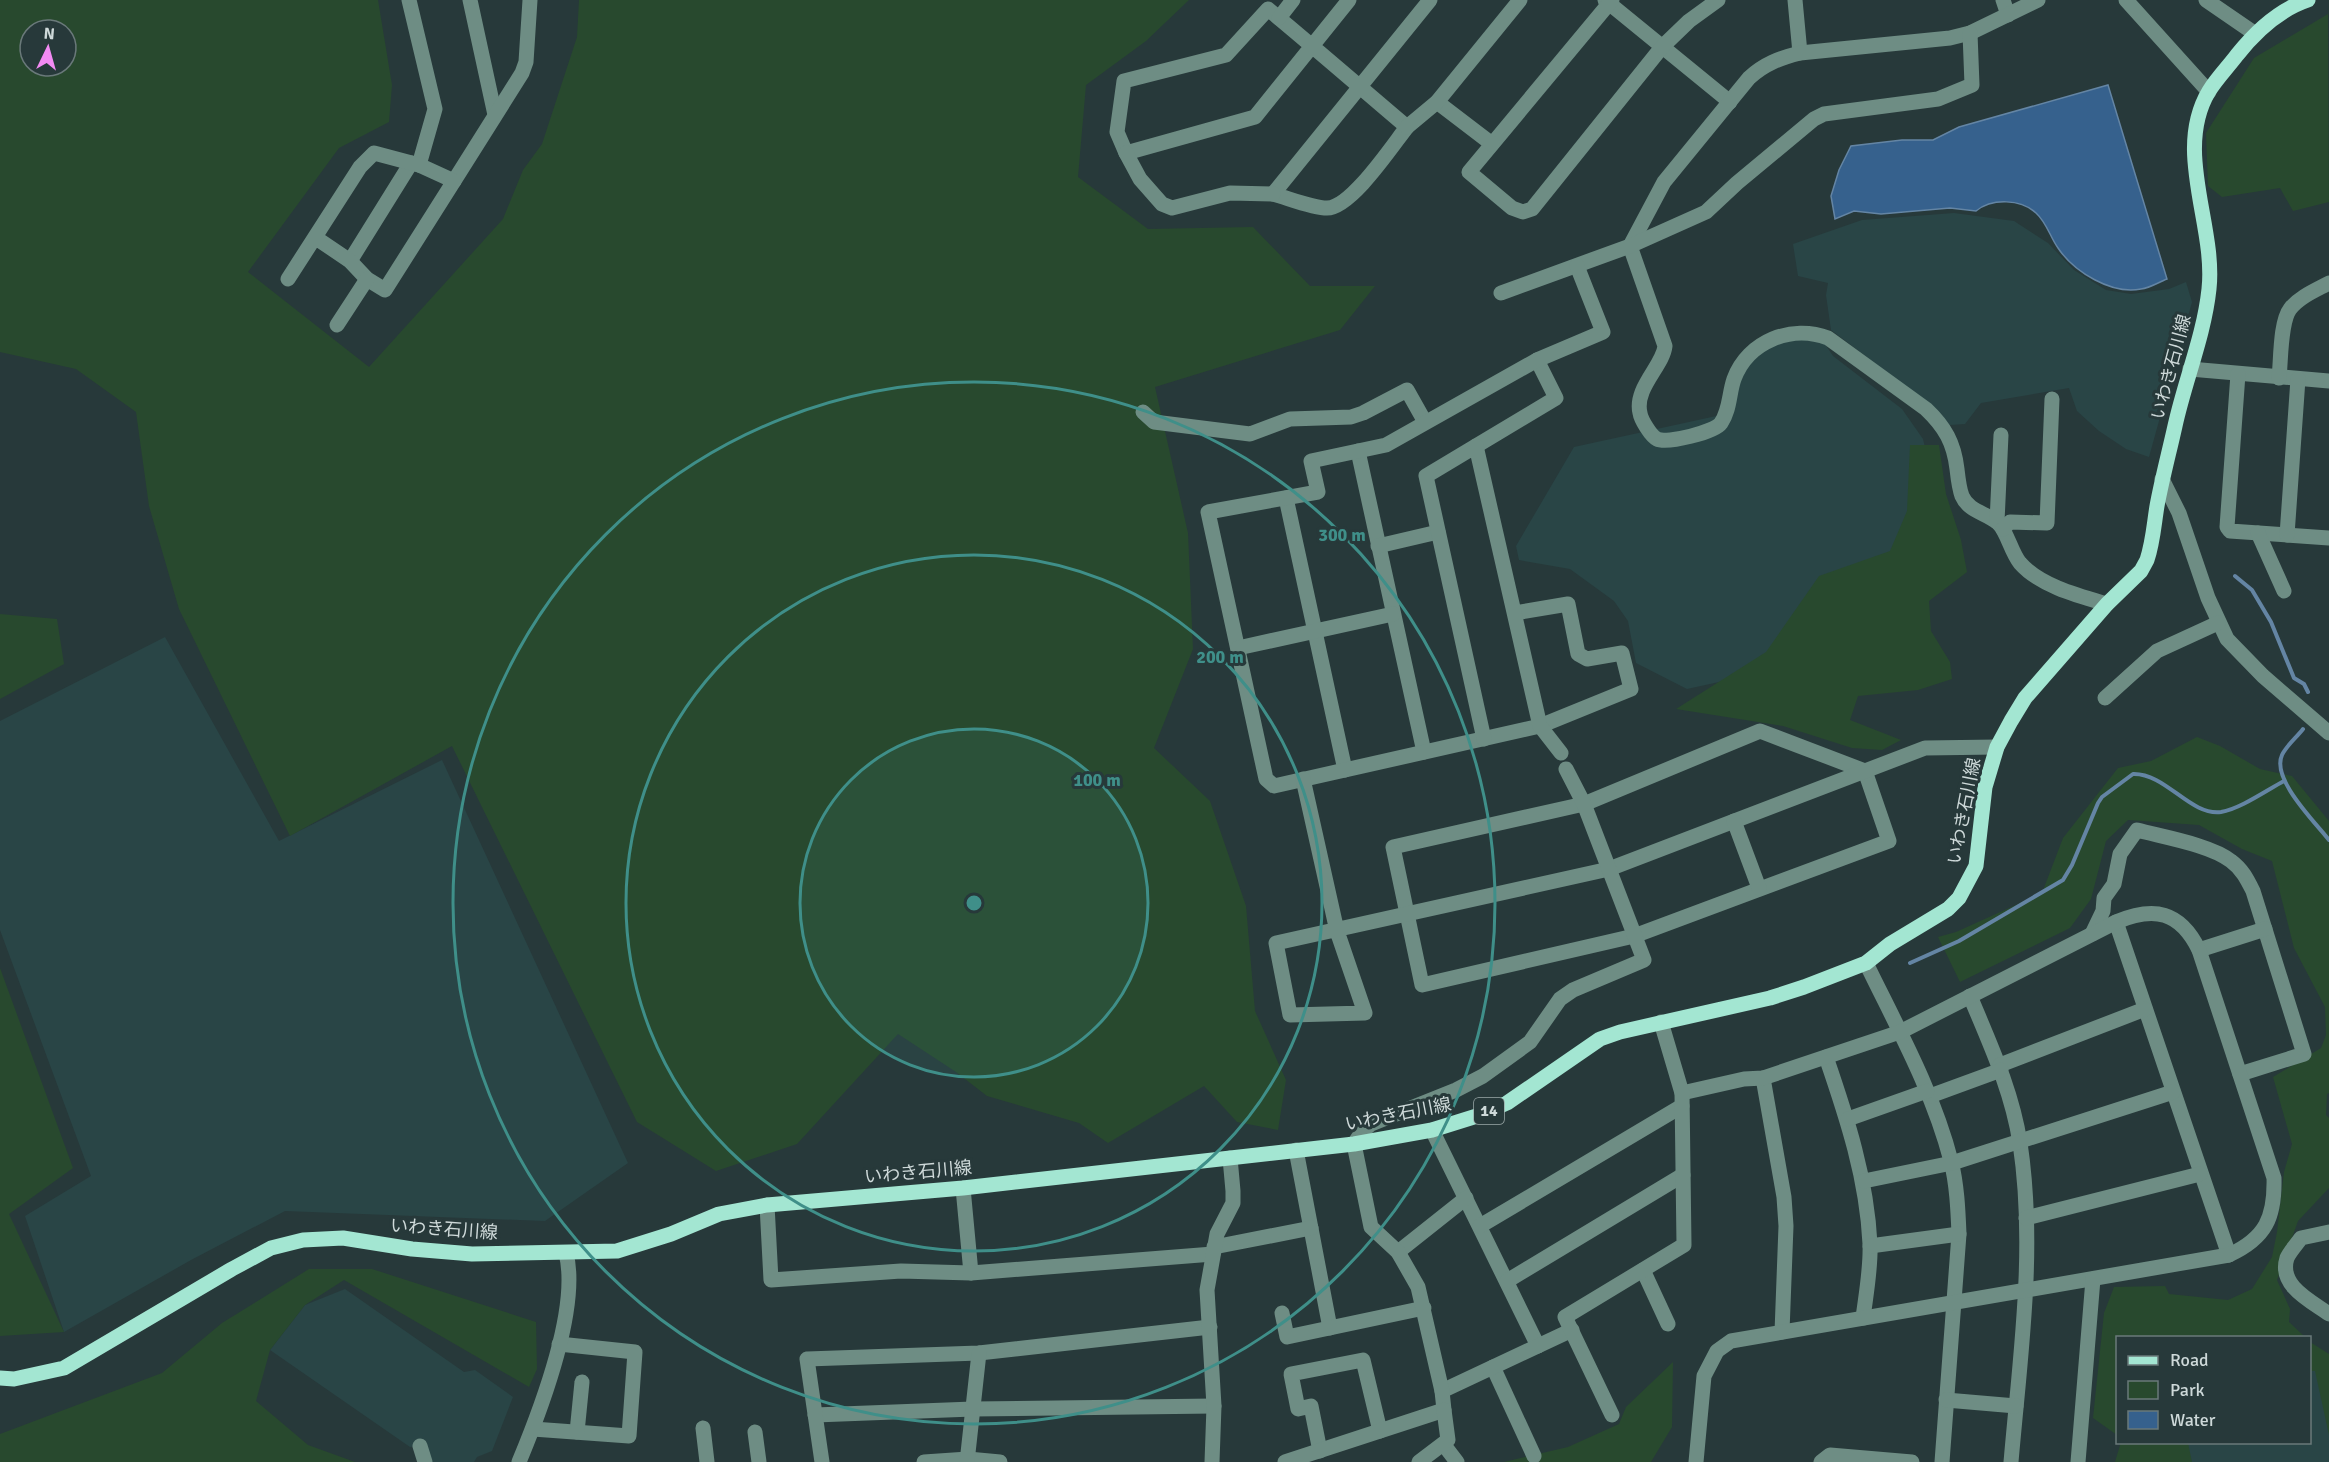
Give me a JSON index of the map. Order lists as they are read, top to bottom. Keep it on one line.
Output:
{"streets":{"main road":["いわき石川線","14"]},"legend":["Road","Park","Water"],"north":"top","rings":["300 m","200 m","100 m"]}
